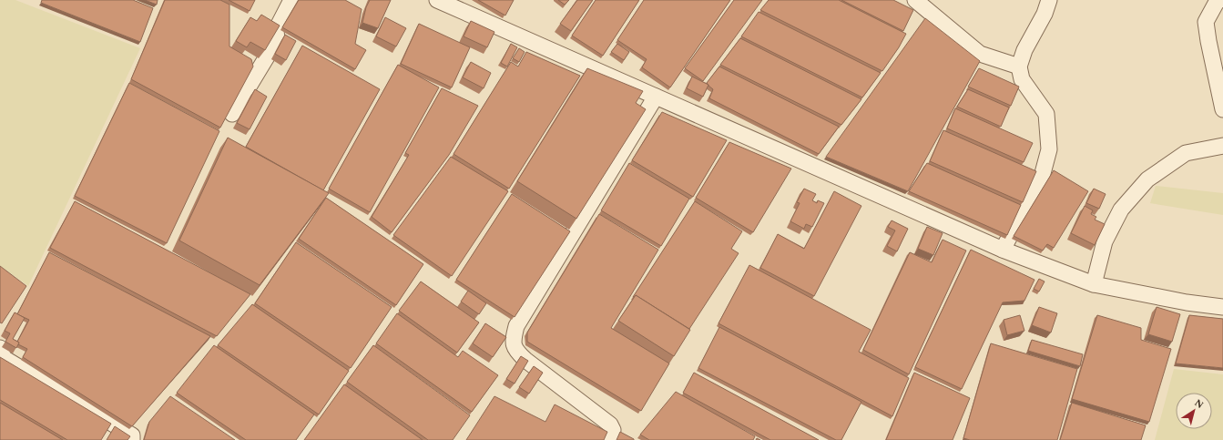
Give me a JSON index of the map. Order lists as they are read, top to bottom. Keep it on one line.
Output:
{"north":"top right"}
